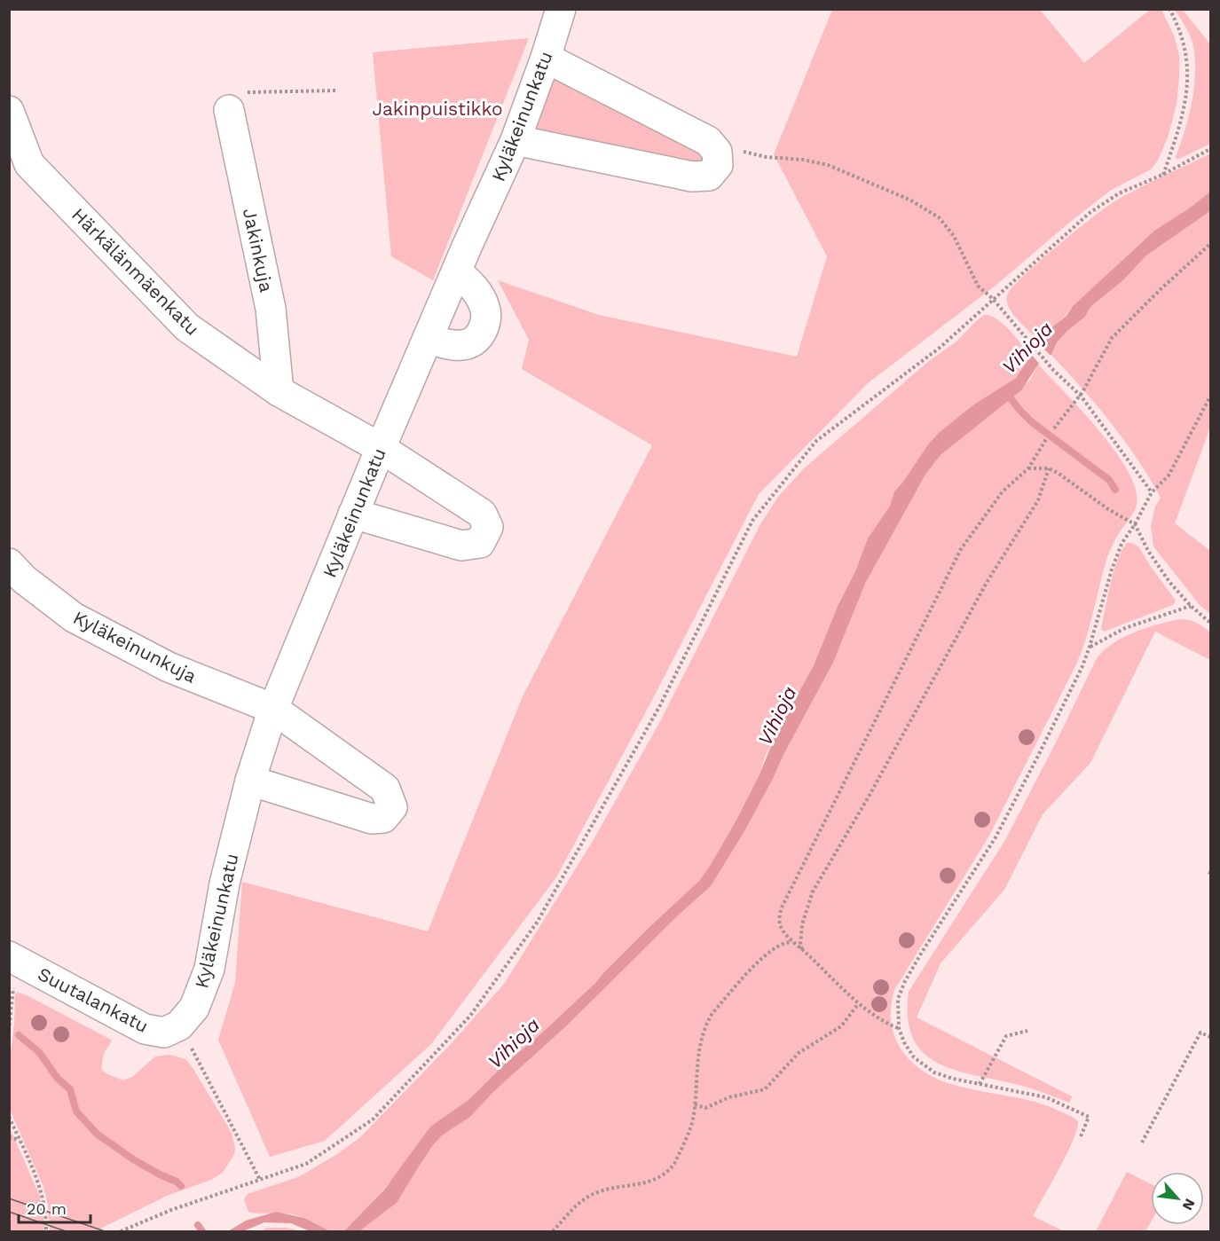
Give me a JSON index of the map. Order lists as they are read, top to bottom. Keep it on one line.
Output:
{"streets":{"street":["Kyläkeinunkatu","Jakinkuja","Härkälänmäenkatu","Kyläkeinunkuja","Suutalankatu"]},"crossings":[["Kyläkeinunkatu","Härkälänmäenkatu"],["Kyläkeinunkatu","Kyläkeinunkuja"],["Kyläkeinunkatu","Suutalankatu"],["Jakinkuja","Härkälänmäenkatu"]],"water":["Vihioja"],"parks":["Jakinpuistikko"],"scale_bar":"20 m","north":"bottom right"}
